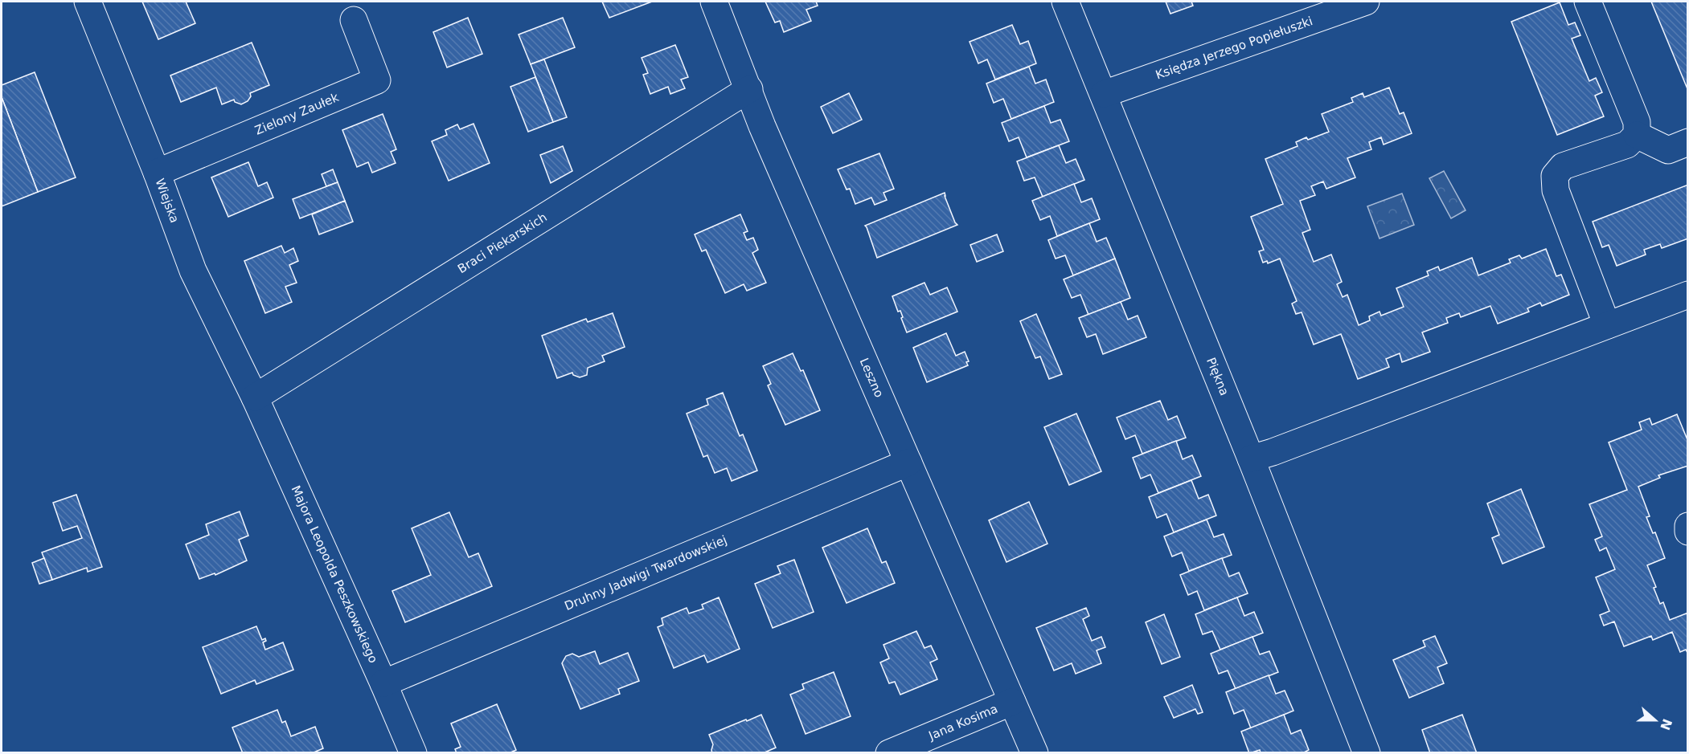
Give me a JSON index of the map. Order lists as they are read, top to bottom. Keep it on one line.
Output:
{"streets":{"street":["Księdza Jerzego Popiełuszki","Zielony Zaułek","Wiejska","Braci Piekarskich","Piękna","Leszno","Druhny Jadwigi Twardowskiej","Majora Leopolda Peszkowskiego","Jana Kosima"]},"crossings":[["Księdza Jerzego Popiełuszki","Piękna"],["Zielony Zaułek","Wiejska"],["Wiejska","Braci Piekarskich"],["Wiejska","Majora Leopolda Peszkowskiego"],["Braci Piekarskich","Leszno"],["Braci Piekarskich","Majora Leopolda Peszkowskiego"],["Leszno","Druhny Jadwigi Twardowskiej"],["Leszno","Jana Kosima"],["Druhny Jadwigi Twardowskiej","Majora Leopolda Peszkowskiego"]],"north":"right"}
